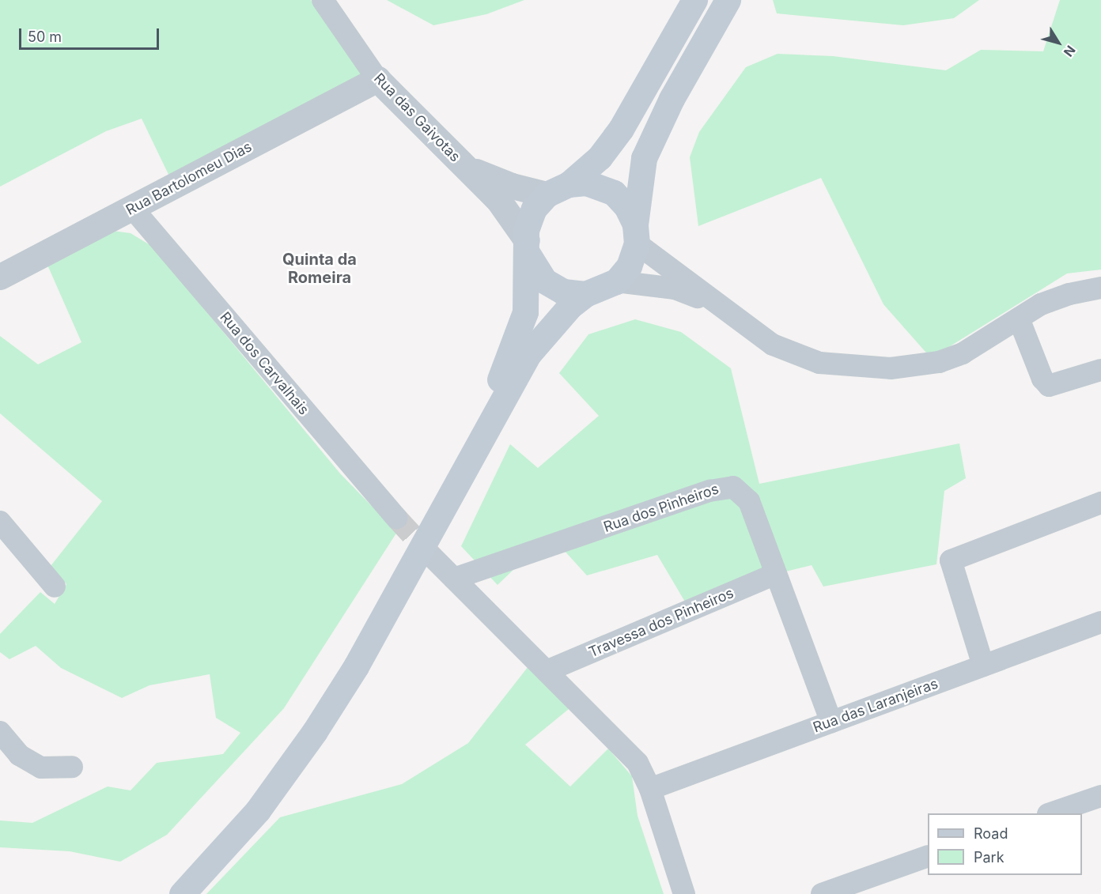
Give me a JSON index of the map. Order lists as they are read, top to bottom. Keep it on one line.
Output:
{"streets":{"street":["Rua das Gaivotas","Rua Bartolomeu Dias","Rua dos Carvalhais","Rua dos Pinheiros","Travessa dos Pinheiros","Rua das Laranjeiras"]},"crossings":[["Rua das Gaivotas","Rua Bartolomeu Dias"],["Rua Bartolomeu Dias","Rua dos Carvalhais"],["Rua dos Pinheiros","Travessa dos Pinheiros"],["Rua dos Pinheiros","Rua das Laranjeiras"]],"districts":["Quinta da Romeira"],"legend":["Road","Park"],"scale_bar":"50 m","north":"bottom right"}
